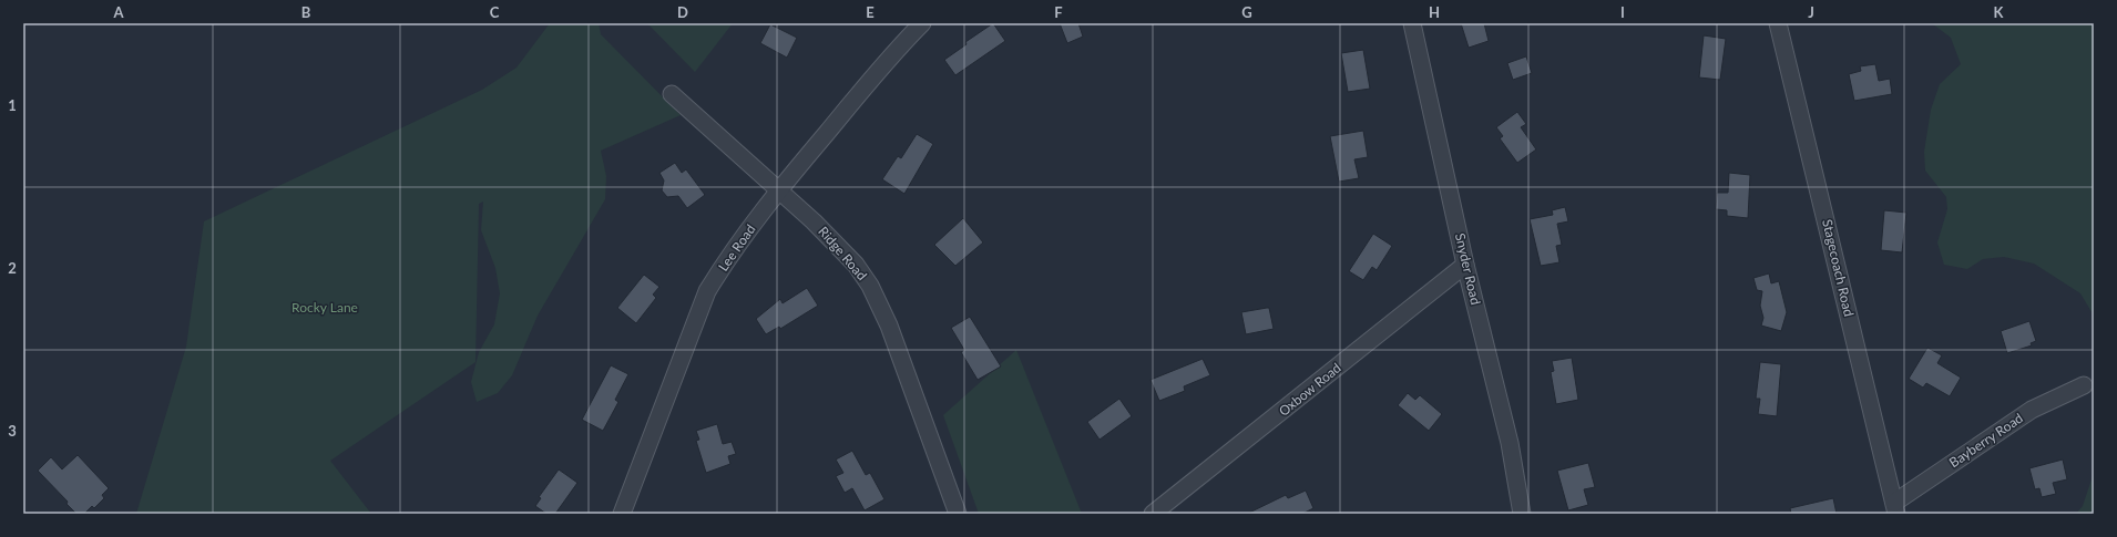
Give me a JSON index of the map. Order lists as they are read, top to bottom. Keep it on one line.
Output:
{"streets":{"street":["Lee Road","Ridge Road","Stagecoach Road","Snyder Road","Oxbow Road","Bayberry Road"]},"crossings":[["Lee Road","Ridge Road"],["Stagecoach Road","Bayberry Road"],["Snyder Road","Oxbow Road"]],"parks":["Rocky Lane"],"grid":{"columns":["A","B","C","D","E","F","G","H","I","J","K"],"rows":["1","2","3"]}}
